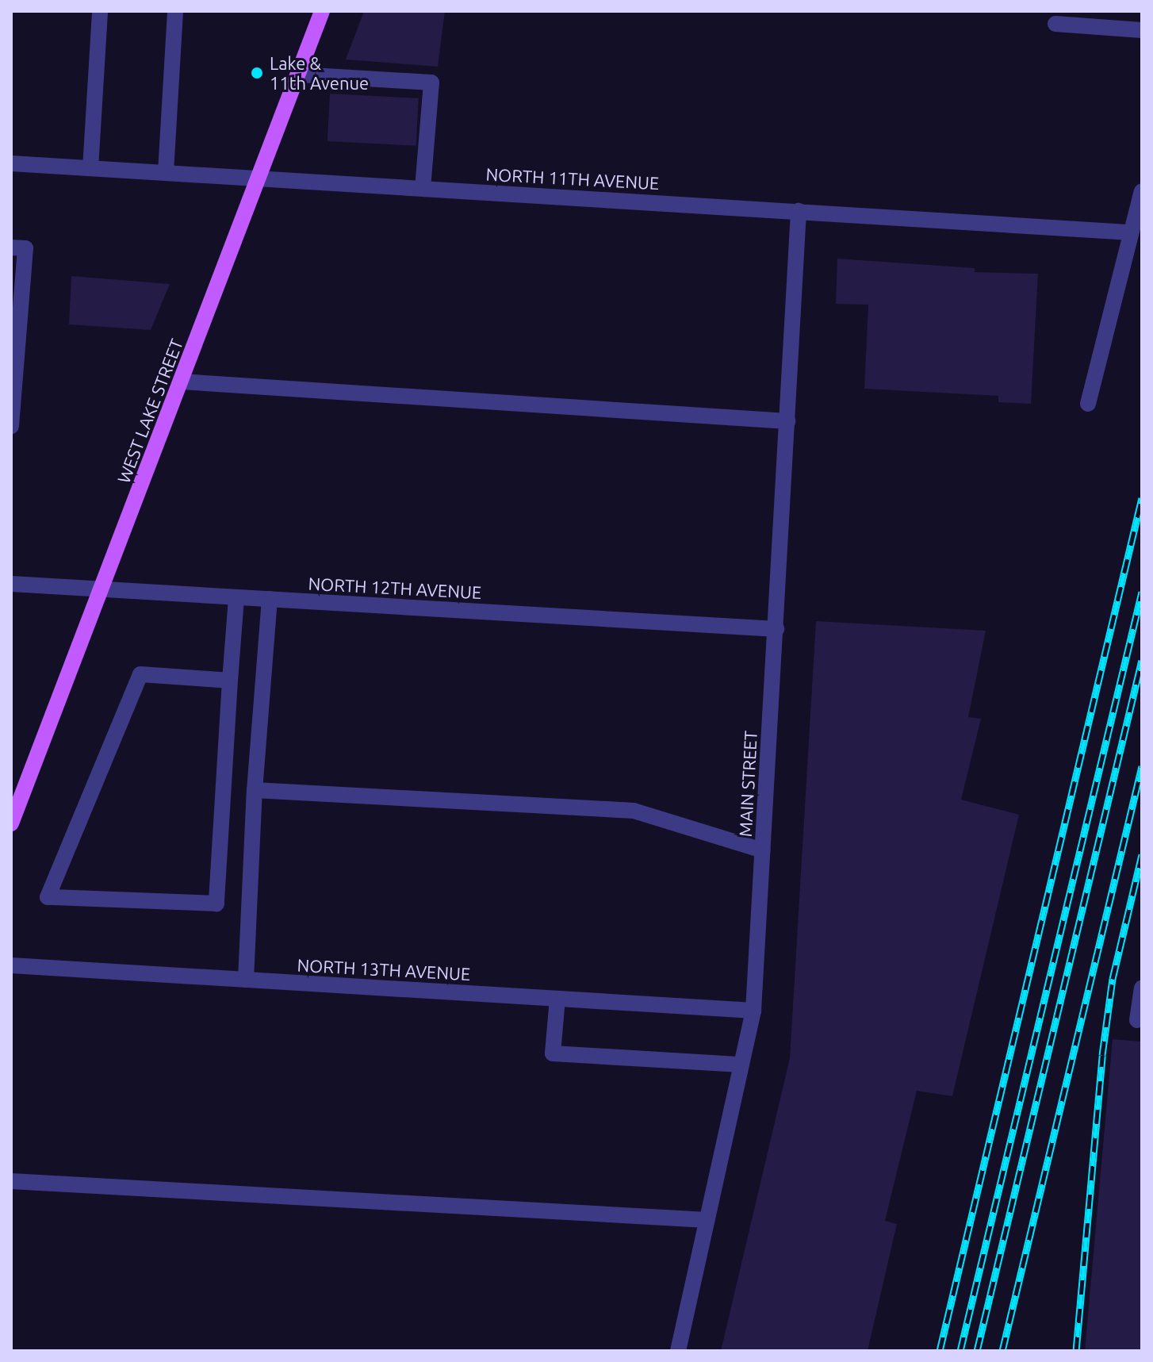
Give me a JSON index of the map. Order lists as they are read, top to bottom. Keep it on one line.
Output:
{"streets":{"main road":["WEST LAKE STREET"],"street":["NORTH 11TH AVENUE","NORTH 12TH AVENUE","MAIN STREET","NORTH 13TH AVENUE"]},"crossings":[["NORTH 11TH AVENUE","WEST LAKE STREET"],["NORTH 11TH AVENUE","MAIN STREET"],["WEST LAKE STREET","NORTH 12TH AVENUE"],["NORTH 12TH AVENUE","MAIN STREET"],["MAIN STREET","NORTH 13TH AVENUE"]],"places":["Lake & 11th Avenue"]}
